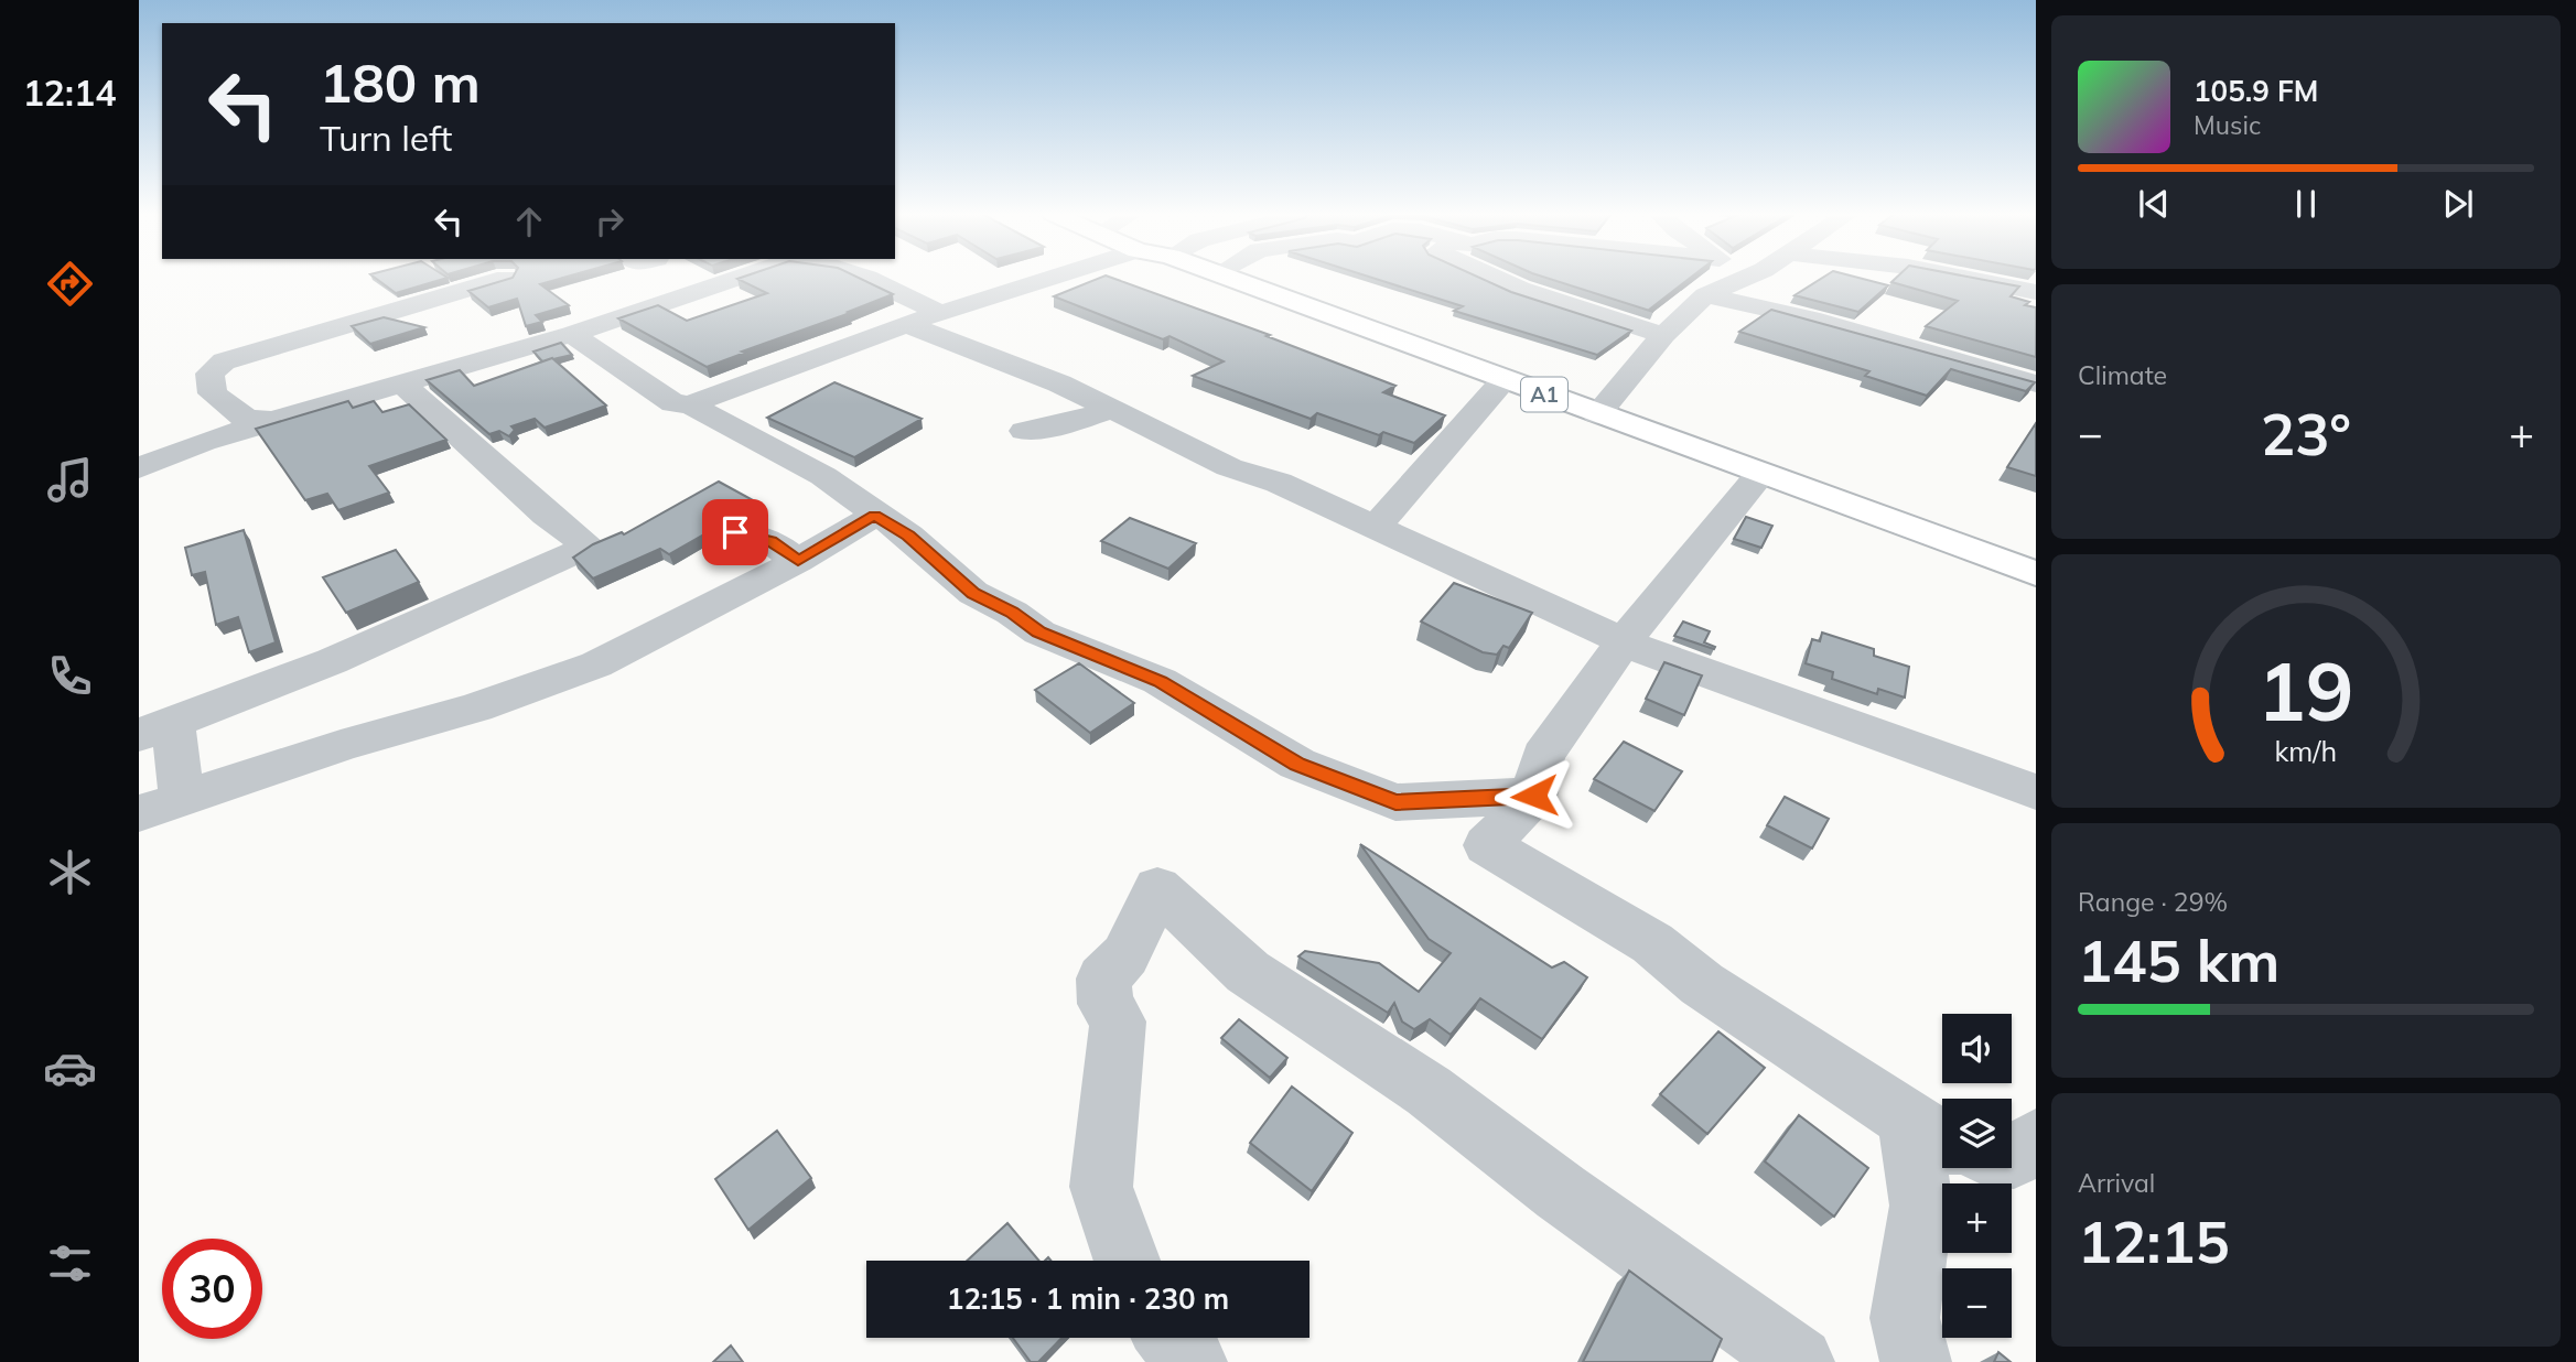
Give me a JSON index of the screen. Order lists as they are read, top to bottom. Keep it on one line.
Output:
{"streets":{"highway":["A1"]},"page":{"tabs":"12:14","turn":["180 m","Turn left"],"song":["105.9 FM","Music"],"tile":["Climate",["Range · 29%","145 km"],["Arrival","12:15"]],"heat":["−","23°","+"],"map_buttons":["+","−"],"limit":"30","trip":"12:15 · 1 min · 230 m","gauge":["19","km/h"]}}
